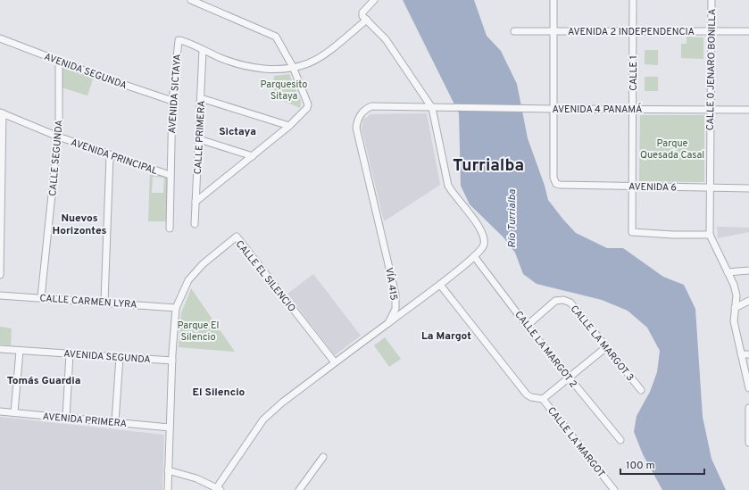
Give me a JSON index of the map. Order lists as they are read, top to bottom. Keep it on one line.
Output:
{"streets":{"street":["AVENIDA 2 INDEPENDENCIA","CALLE 0 JENARO BONILLA","AVENIDA SEGUNDA","CALLE 1","AVENIDA SICTAYA","AVENIDA 4 PANAMÁ","CALLE PRIMERA","AVENIDA PRINCIPAL","CALLE SEGUNDA","AVENIDA 6","CALLE EL SILENCIO","VÍA 415","CALLE CARMEN LYRA","CALLE LA MARGOT 3","CALLE LA MARGOT 2","AVENIDA PRIMERA","CALLE LA MARGOT"]},"crossings":[["AVENIDA 2 INDEPENDENCIA","CALLE 0 JENARO BONILLA"],["AVENIDA 2 INDEPENDENCIA","CALLE 1"],["CALLE 0 JENARO BONILLA","CALLE 1"],["CALLE 0 JENARO BONILLA","AVENIDA 4 PANAMÁ"],["CALLE 0 JENARO BONILLA","AVENIDA 6"],["AVENIDA SEGUNDA","AVENIDA SICTAYA"],["AVENIDA SEGUNDA","CALLE SEGUNDA"],["AVENIDA SEGUNDA","CALLE EL SILENCIO"],["CALLE 1","AVENIDA 4 PANAMÁ"],["CALLE 1","AVENIDA 6"],["AVENIDA SICTAYA","CALLE PRIMERA"],["AVENIDA SICTAYA","AVENIDA PRINCIPAL"],["AVENIDA 4 PANAMÁ","AVENIDA 6"],["AVENIDA 4 PANAMÁ","VÍA 415"],["AVENIDA PRINCIPAL","CALLE SEGUNDA"],["CALLE SEGUNDA","CALLE CARMEN LYRA"],["CALLE EL SILENCIO","CALLE CARMEN LYRA"],["CALLE EL SILENCIO","AVENIDA PRIMERA"],["CALLE LA MARGOT 3","CALLE LA MARGOT 2"]],"districts":["Sictaya","Turrialba","Nuevos Horizontes","La Margot","Tomás Guardia","El Silencio"],"water":["Río Turrialba"],"parks":["Parquesito Sitaya","Parque Quesada Casal","Parque El Silencio"],"scale_bar":"100 m"}
